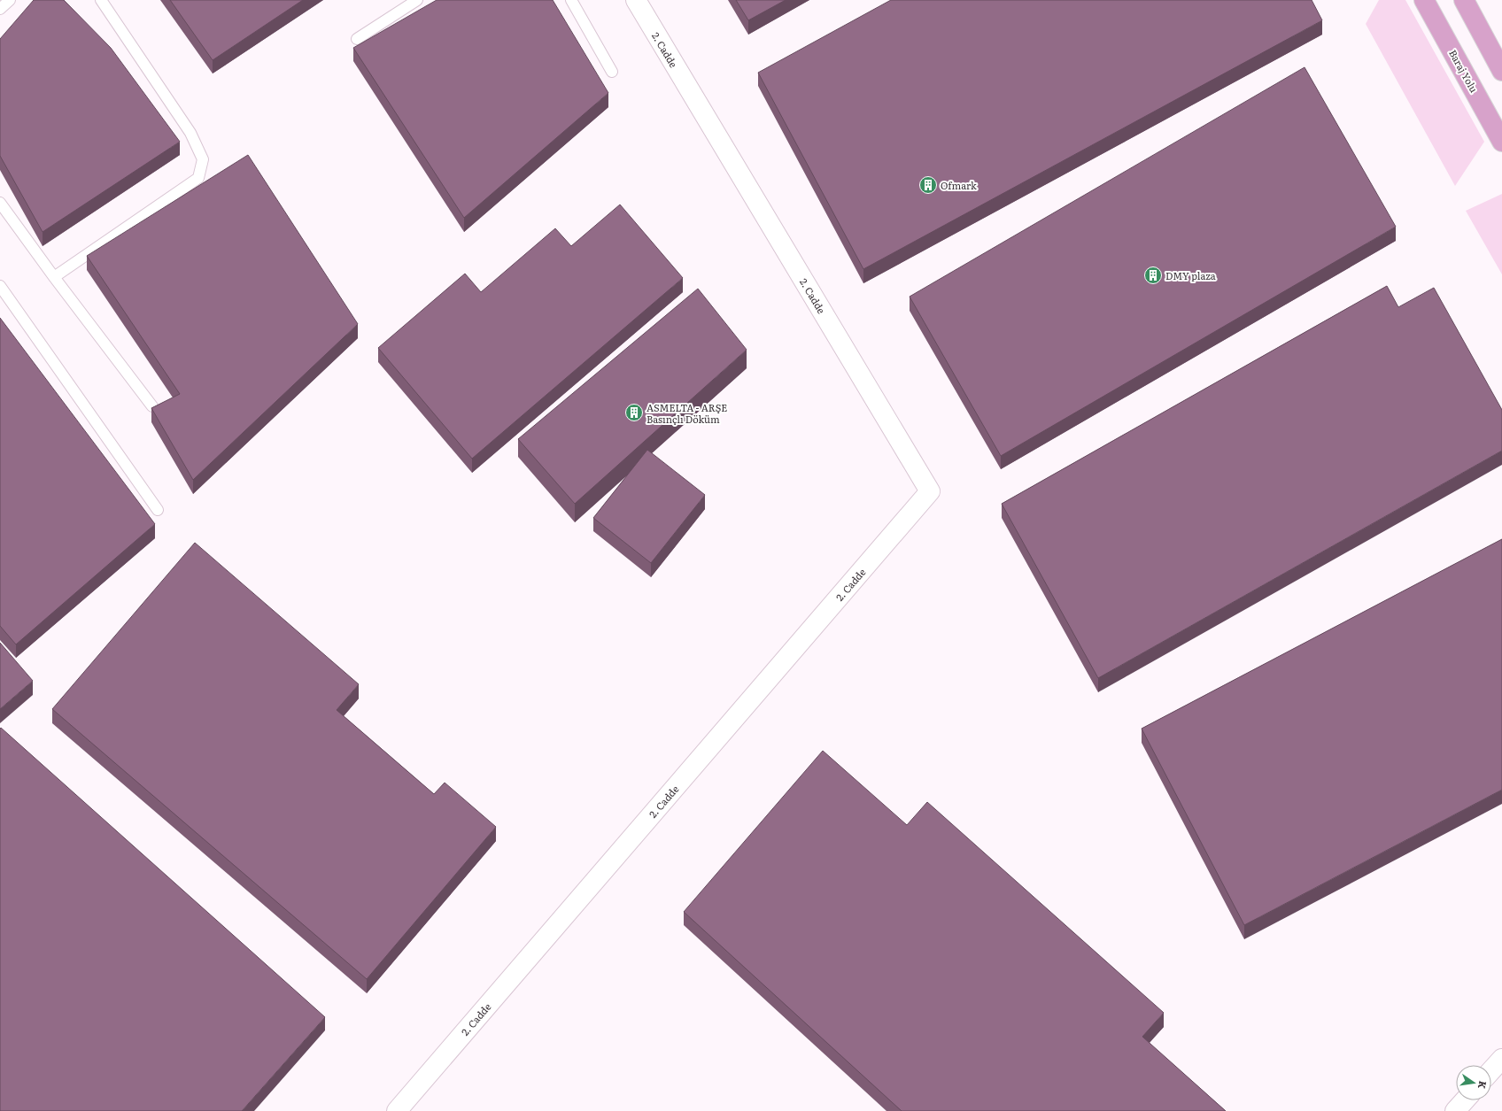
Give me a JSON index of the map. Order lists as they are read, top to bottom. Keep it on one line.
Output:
{"streets":{"main road":["Baraj Yolu"],"street":["2. Cadde"]},"places":{"building":["Ofmark","DMY plaza","ASMELTA - ARŞE Basınçlı Döküm"]},"north":"right"}
